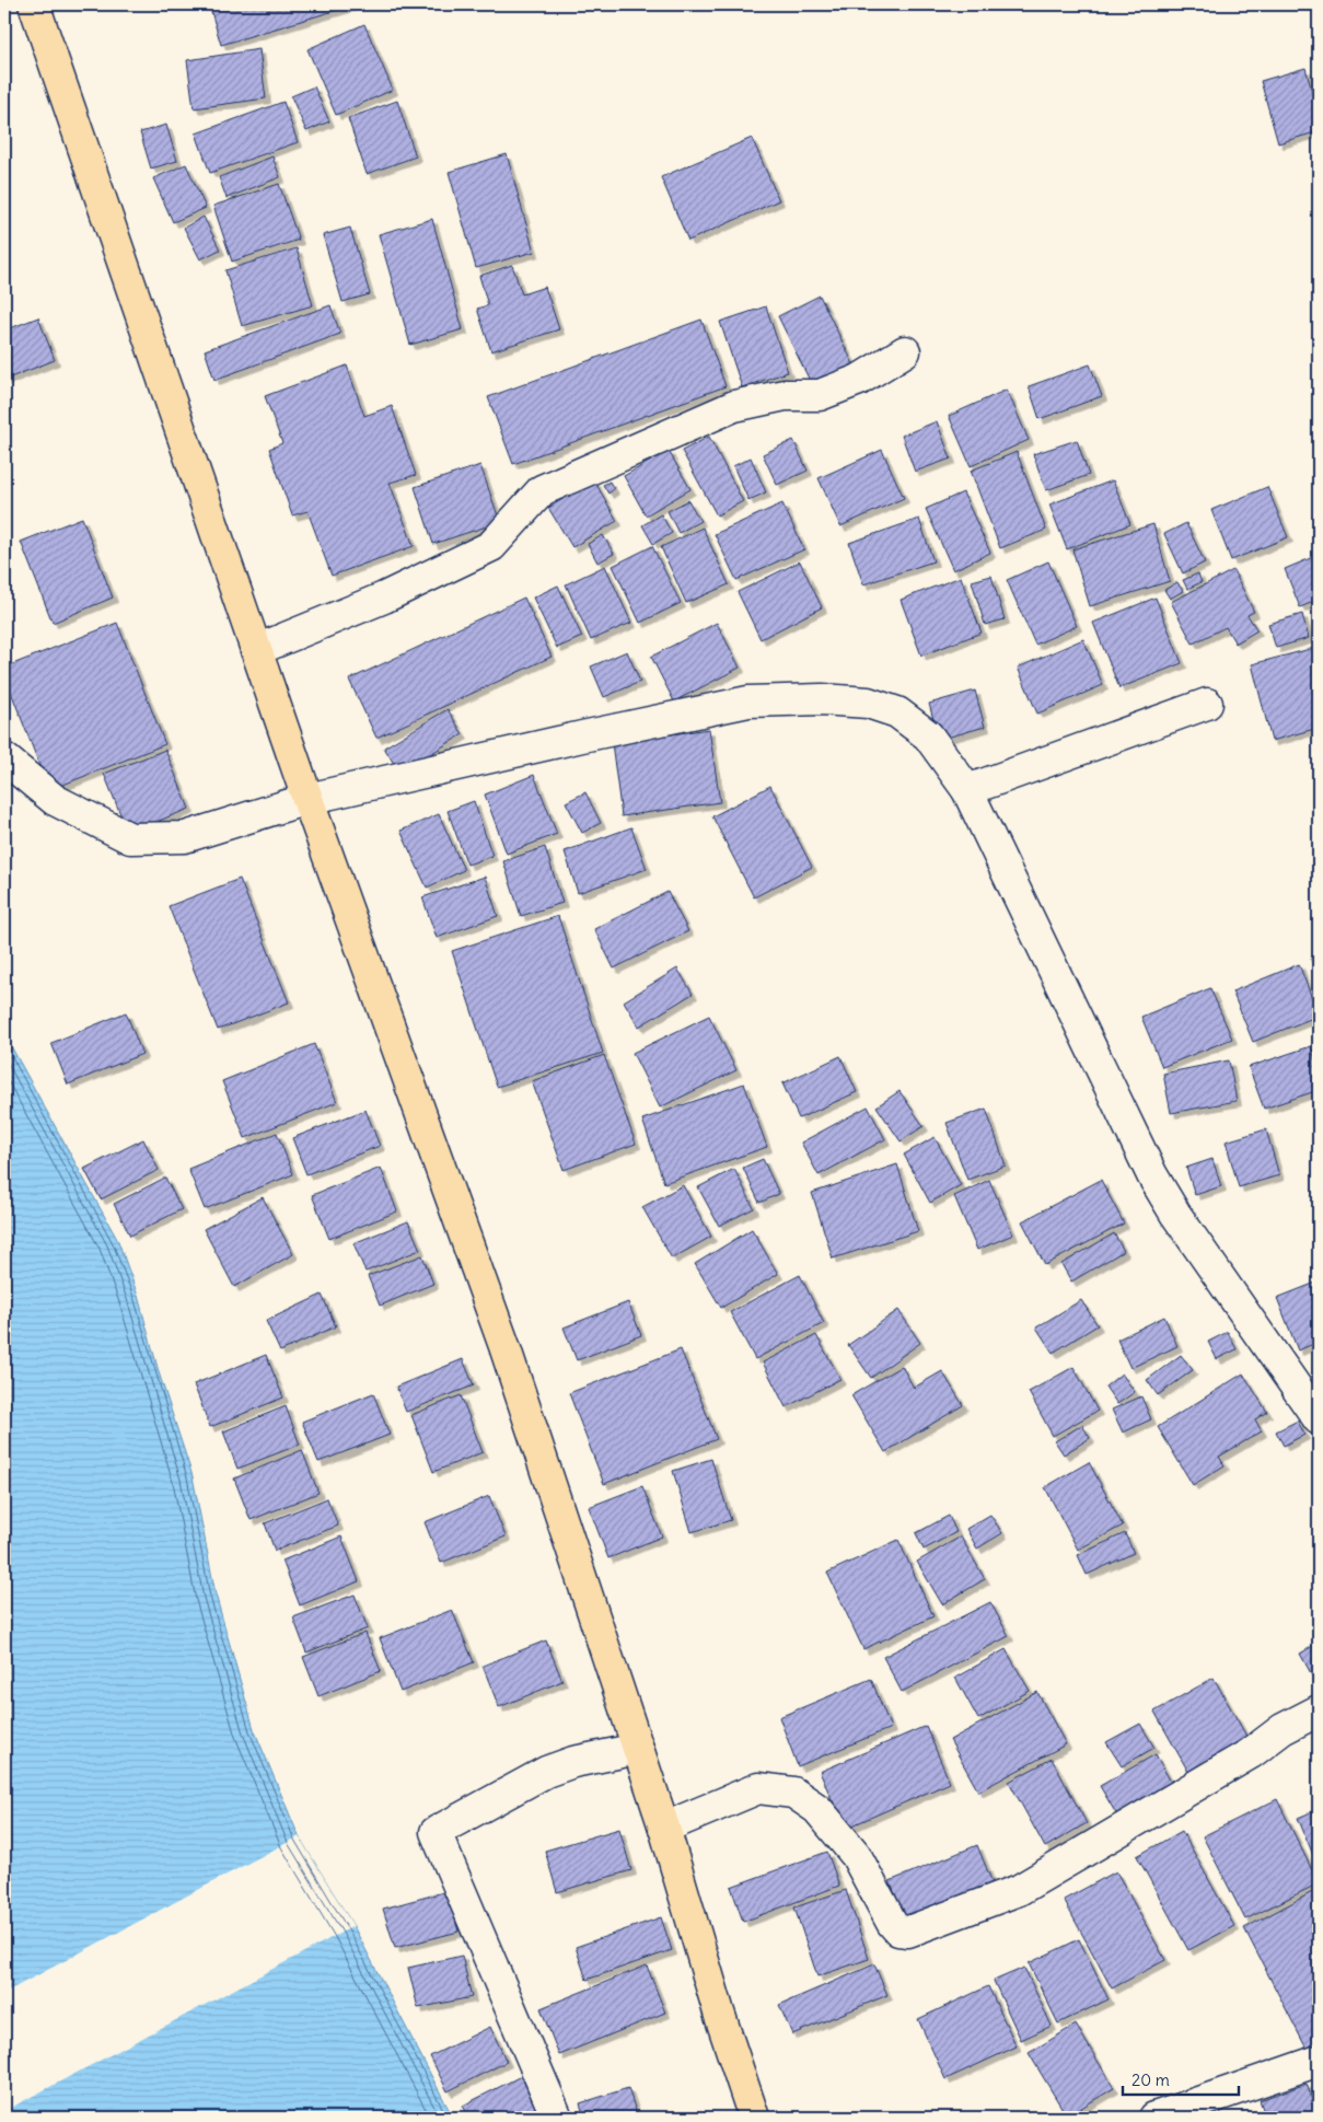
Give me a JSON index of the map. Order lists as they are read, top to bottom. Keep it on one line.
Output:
{"scale_bar":"20 m"}
